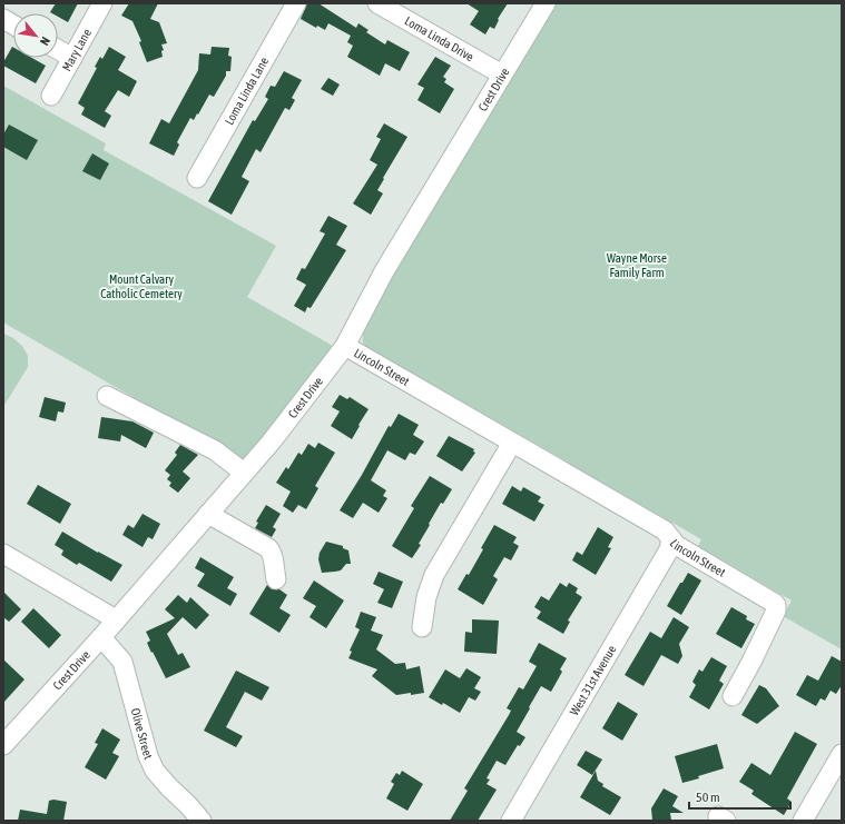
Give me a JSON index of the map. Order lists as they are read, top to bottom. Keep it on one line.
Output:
{"streets":{"street":["Loma Linda Drive","Mary Lane","Crest Drive","Loma Linda Lane","Lincoln Street","West 31st Avenue","Olive Street"]},"crossings":[["Loma Linda Drive","Crest Drive"],["Crest Drive","Lincoln Street"],["Crest Drive","Olive Street"],["Lincoln Street","West 31st Avenue"]],"parks":["Wayne Morse Family Farm","Mount Calvary Catholic Cemetery"],"scale_bar":"50 m","north":"bottom right"}
